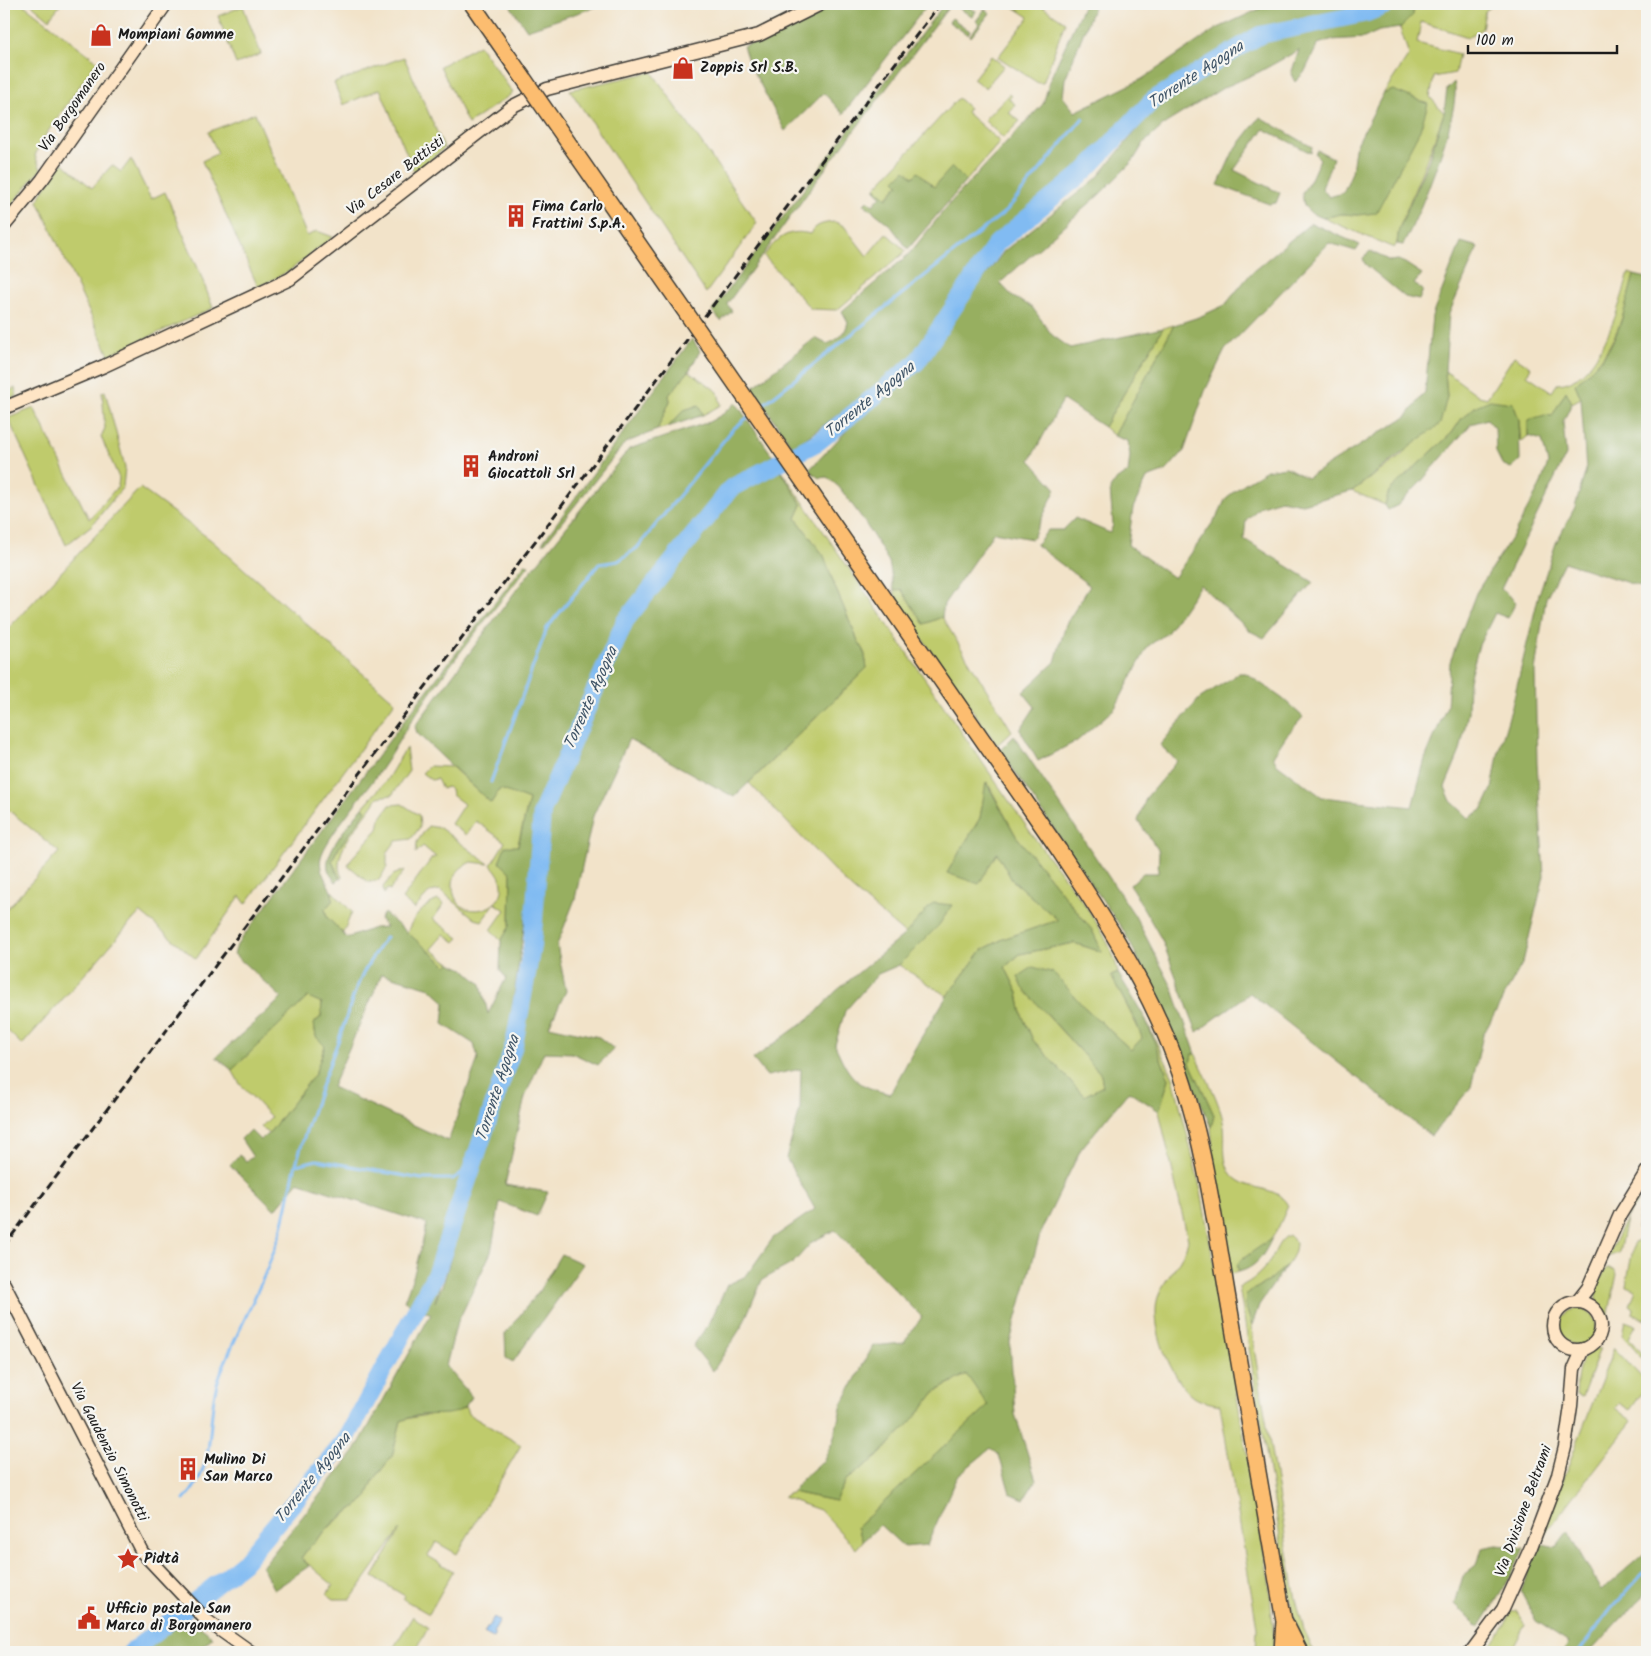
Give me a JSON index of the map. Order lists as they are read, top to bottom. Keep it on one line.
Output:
{"streets":{"street":["Via Borgomanero","Via Cesare Battisti","Via Gaudenzio Simonotti","Via Divisione Beltrami"]},"water":["Torrente Agogna"],"places":{"shop":["Mompiani Gomme","Zoppis Srl S.B."],"building":["Fima Carlo Frattini S.p.A.","Androni Giocattoli Srl","Mulino Di San Marco"],"place":["Pidtà"],"public building":["Ufficio postale San Marco di Borgomanero"]},"scale_bar":"100 m"}
